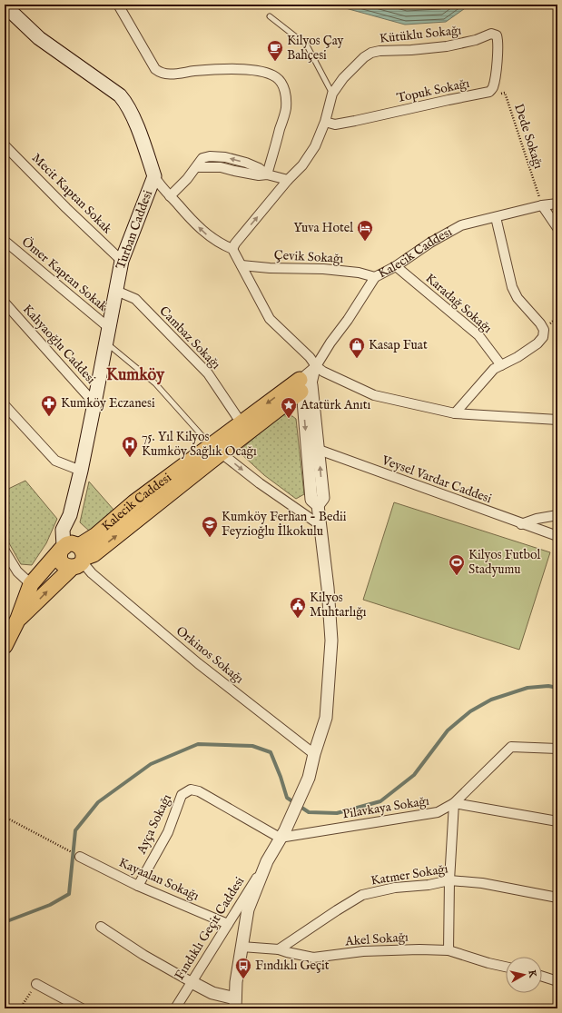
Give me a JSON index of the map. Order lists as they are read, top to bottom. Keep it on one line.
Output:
{"streets":{"main road":["Turban Caddesi","Kalecik Caddesi"],"street":["Kütüklu Sokağı","Topuk Sokağı","Mecit Kaptan Sokak","Çevik Sokağı","Ömer Kaptan Sokak","Karadağ Sokağı","Cambaz Sokağı","Kahyaoğlu Caddesi","Veysel Vardar Caddesi","Orkinos Sokağı","Pilavkaya Sokağı","Ayça Sokağı","Katmer Sokağı","Kayaalan Sokağı","Fındıklı Geçit Caddesi","Akel Sokağı"],"path":["Dede Sokağı"]},"crossings":[["Kütüklu Sokağı","Topuk Sokağı"],["Dede Sokağı","Kalecik Caddesi"],["Mecit Kaptan Sokak","Turban Caddesi"],["Turban Caddesi","Kalecik Caddesi"],["Turban Caddesi","Ömer Kaptan Sokak"],["Turban Caddesi","Cambaz Sokağı"],["Turban Caddesi","Kahyaoğlu Caddesi"],["Turban Caddesi","Orkinos Sokağı"],["Kalecik Caddesi","Çevik Sokağı"],["Kalecik Caddesi","Karadağ Sokağı"],["Kalecik Caddesi","Cambaz Sokağı"],["Kalecik Caddesi","Orkinos Sokağı"],["Pilavkaya Sokağı","Ayça Sokağı"],["Ayça Sokağı","Kayaalan Sokağı"],["Katmer Sokağı","Akel Sokağı"],["Kayaalan Sokağı","Fındıklı Geçit Caddesi"]],"districts":["Kumköy"],"places":{"cafe":["Kilyos Çay Bahçesi"],"hotel":["Yuva Hotel"],"shop":["Kasap Fuat"],"pharmacy":["Kumköy Eczanesi"],"place":["Atatürk Anıtı"],"hospital":["75. Yıl Kilyos Kumköy Sağlık Ocağı"],"school or university":["Kumköy Ferhan - Bedii Feyzioğlu İlkokulu"],"sports":["Kilyos Futbol Stadyumu"],"public building":["Kilyos Muhtarlığı"],"bus stop":["Fındıklı Geçit"]},"north":"right"}
